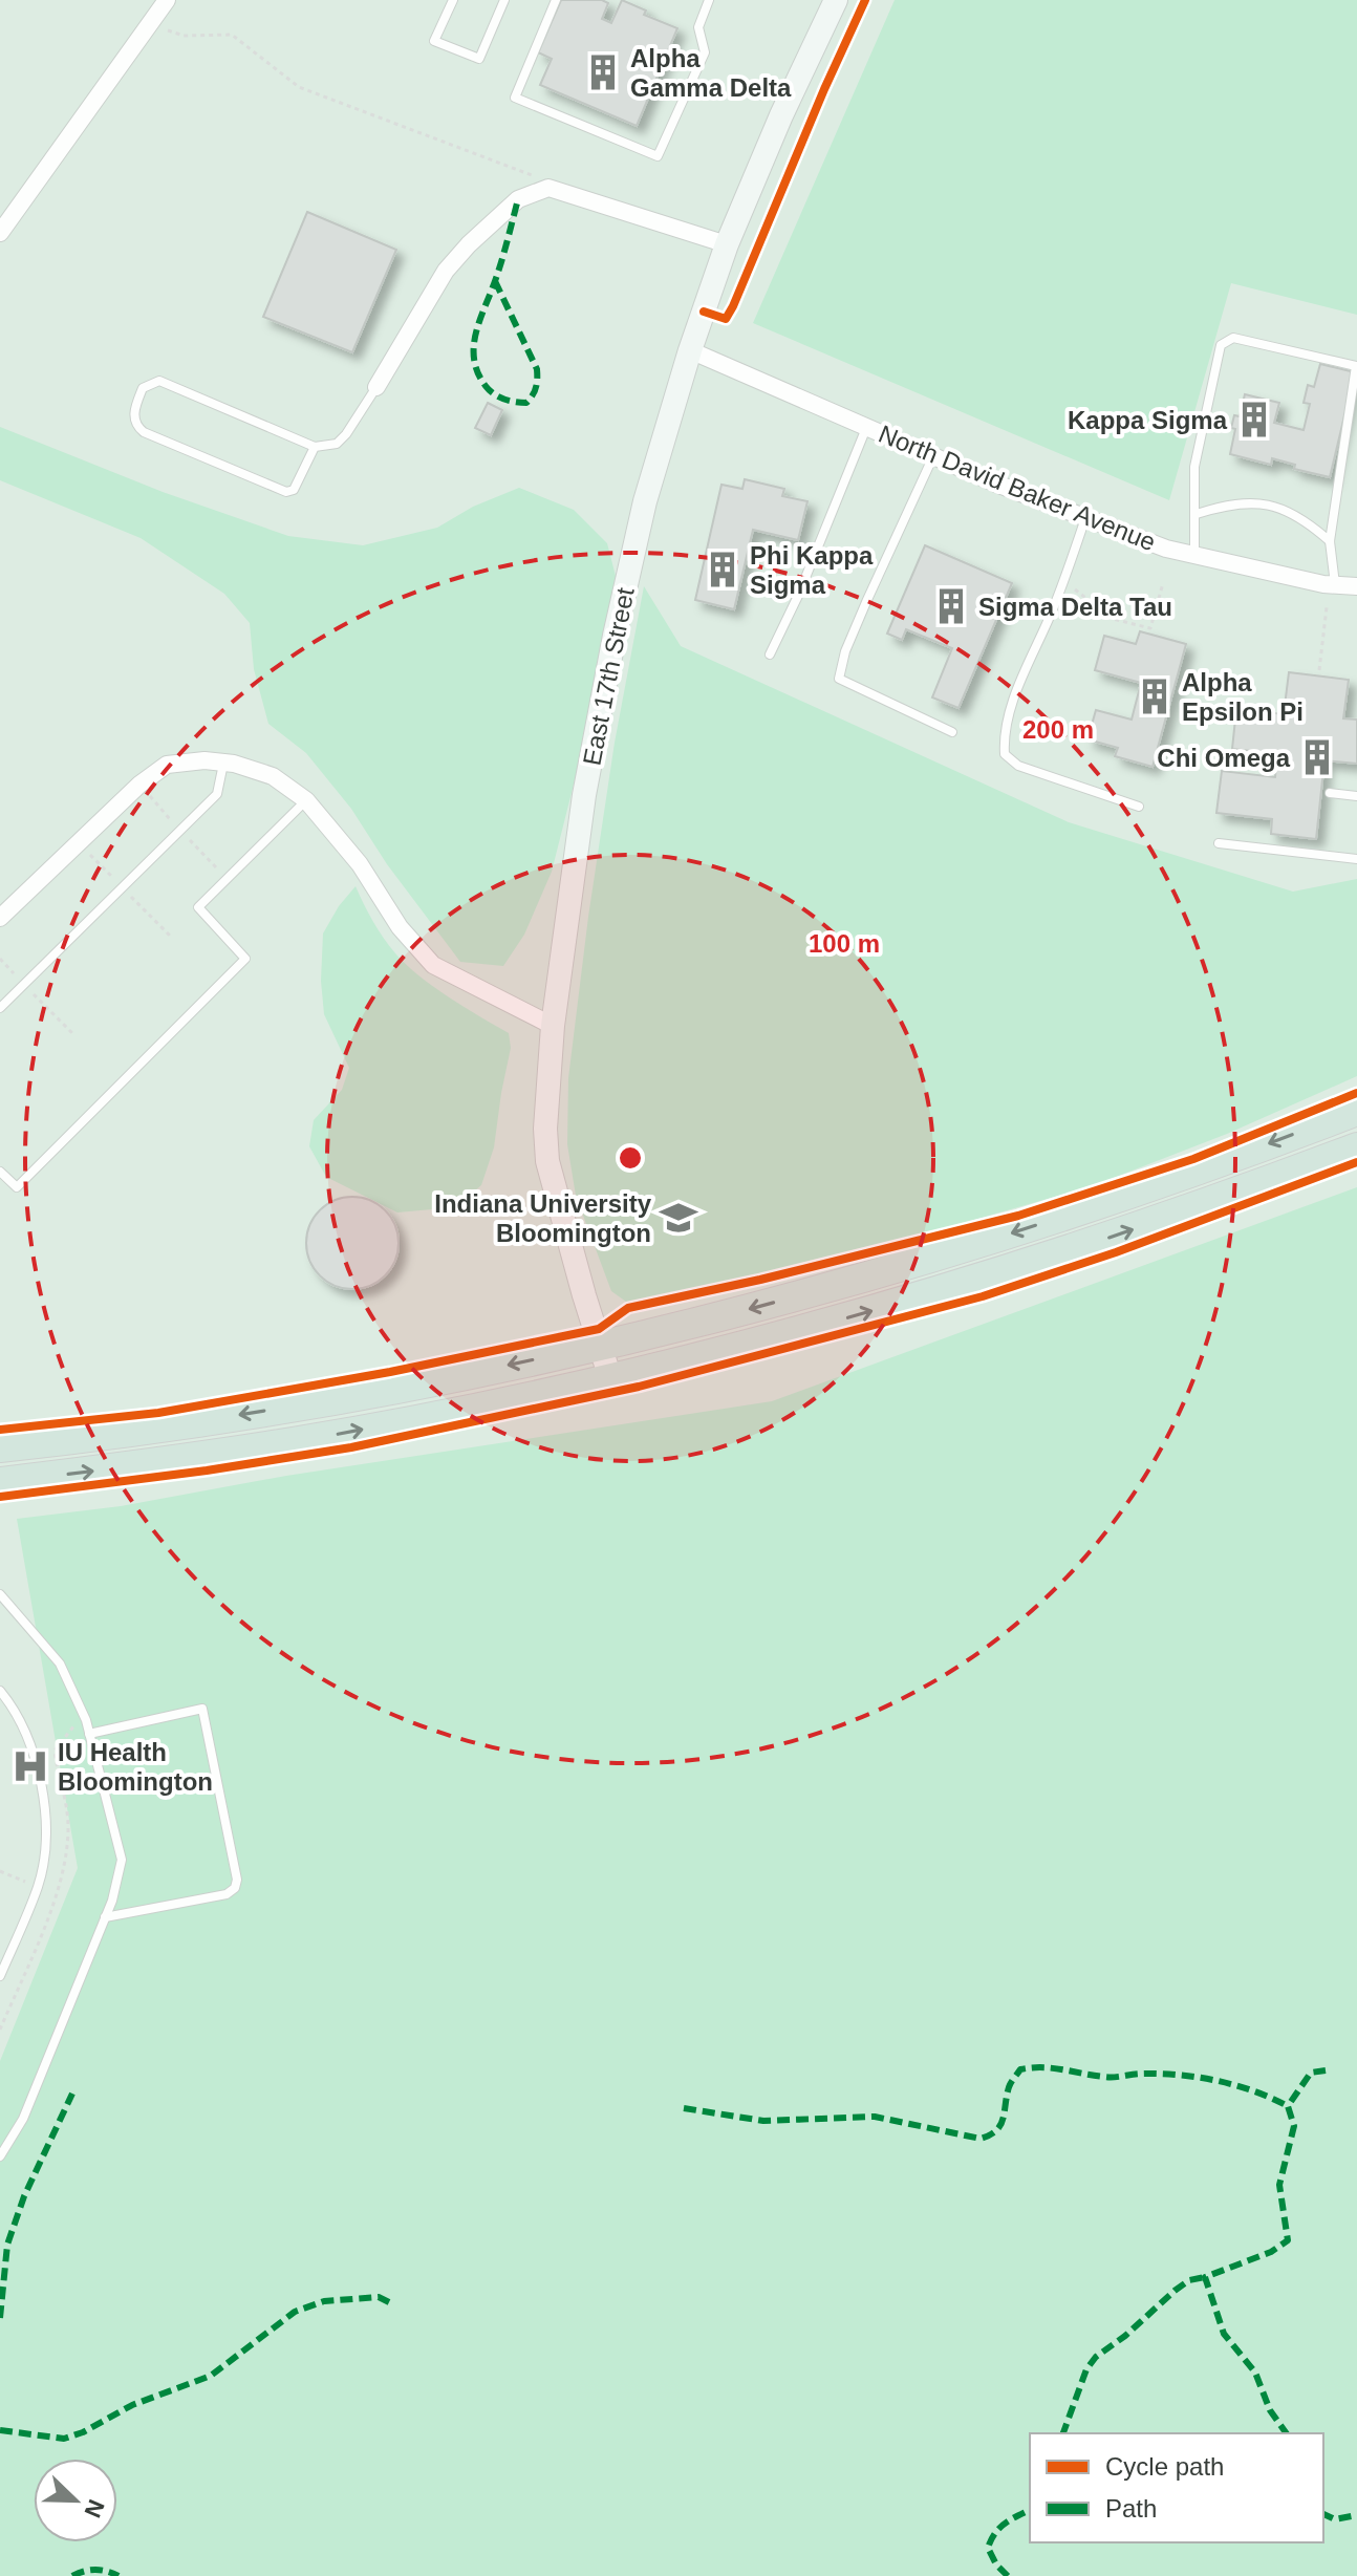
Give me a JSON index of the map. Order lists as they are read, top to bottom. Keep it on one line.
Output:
{"streets":{"main road":["East 17th Street"],"street":["North David Baker Avenue"]},"crossings":[["North David Baker Avenue","East 17th Street"]],"places":{"building":["Alpha Gamma Delta","Kappa Sigma","Phi Kappa Sigma","Sigma Delta Tau","Alpha Epsilon Pi","Chi Omega"],"school or university":["Indiana University Bloomington"],"hospital":["IU Health Bloomington"]},"legend":["Cycle path","Path"],"north":"bottom right","rings":["200 m","100 m"]}
